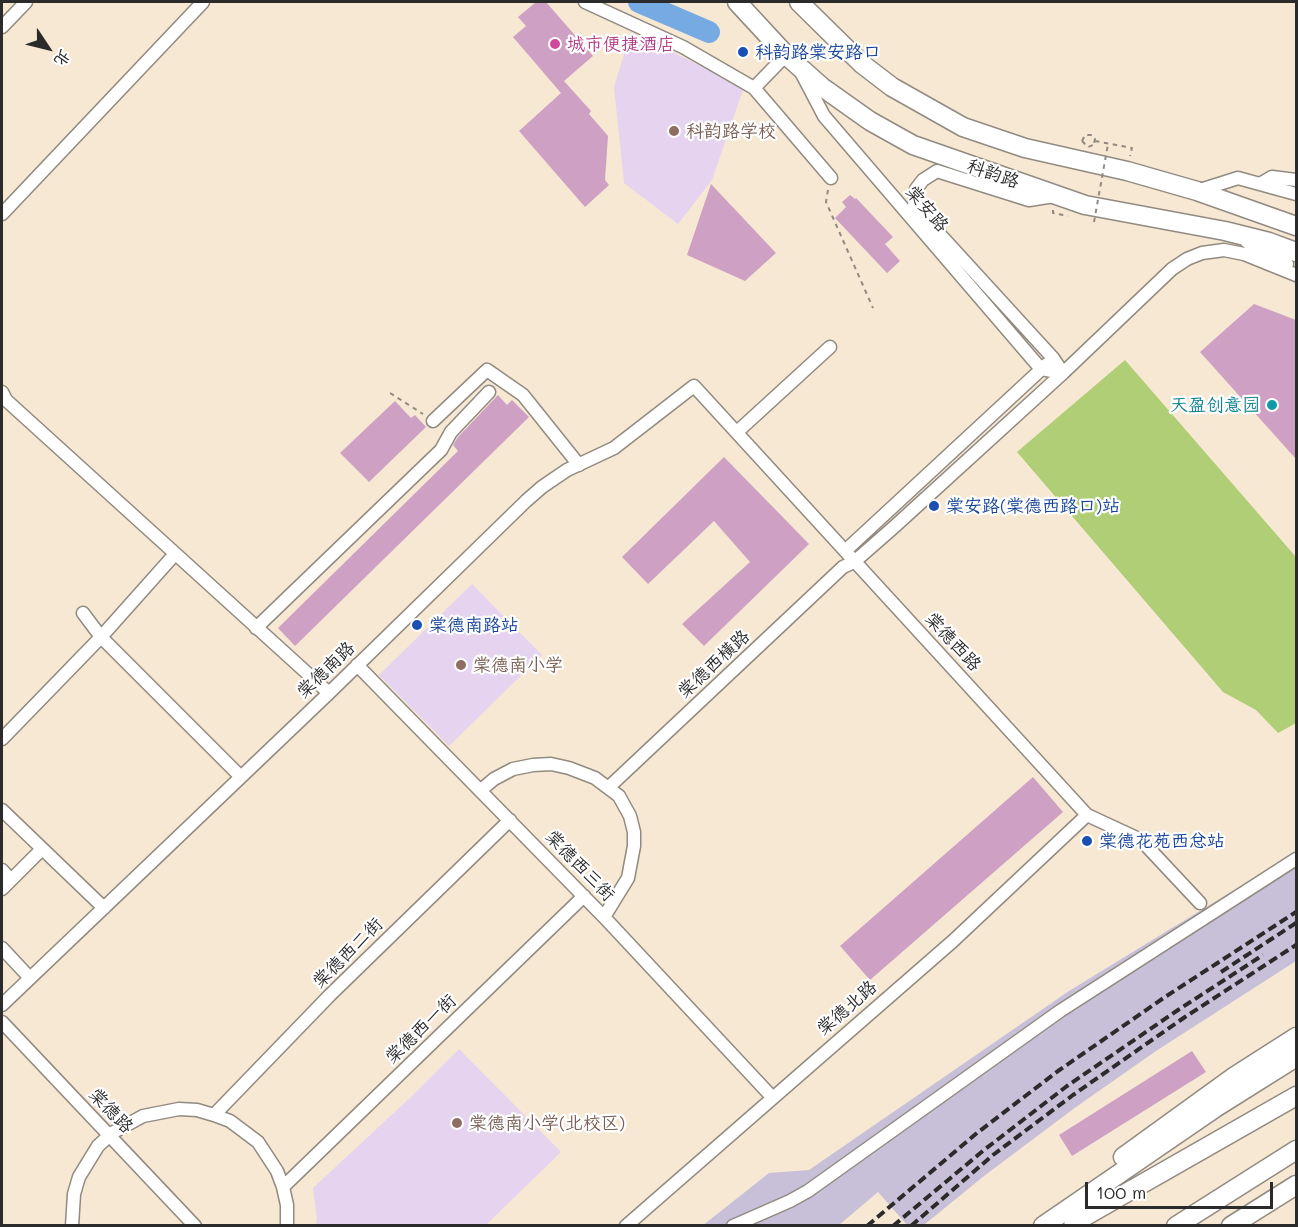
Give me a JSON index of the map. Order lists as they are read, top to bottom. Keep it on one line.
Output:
{"streets":{"highway":["科韵路"],"street":["棠安路","棠德西路","棠德西横路","棠德南路","棠德西三街","棠德西二街","棠德北路","棠德西一街","棠德路"]},"crossings":[["科韵路","棠安路"],["棠德西路","棠德西横路"],["棠德西路","棠德南路"],["棠德西路","棠德北路"],["棠德南路","棠德西三街"],["棠德西三街","棠德西二街"],["棠德西三街","棠德北路"],["棠德西三街","棠德西一街"]],"places":["城市便捷酒店","科韵路棠安路口","科韵路学校","天盈创意园","棠安路(棠德西路口)站","棠德南路站","棠德南小学","棠德花苑西总站","棠德南小学(北校区)"],"scale_bar":"100 m","north":"bottom right"}
